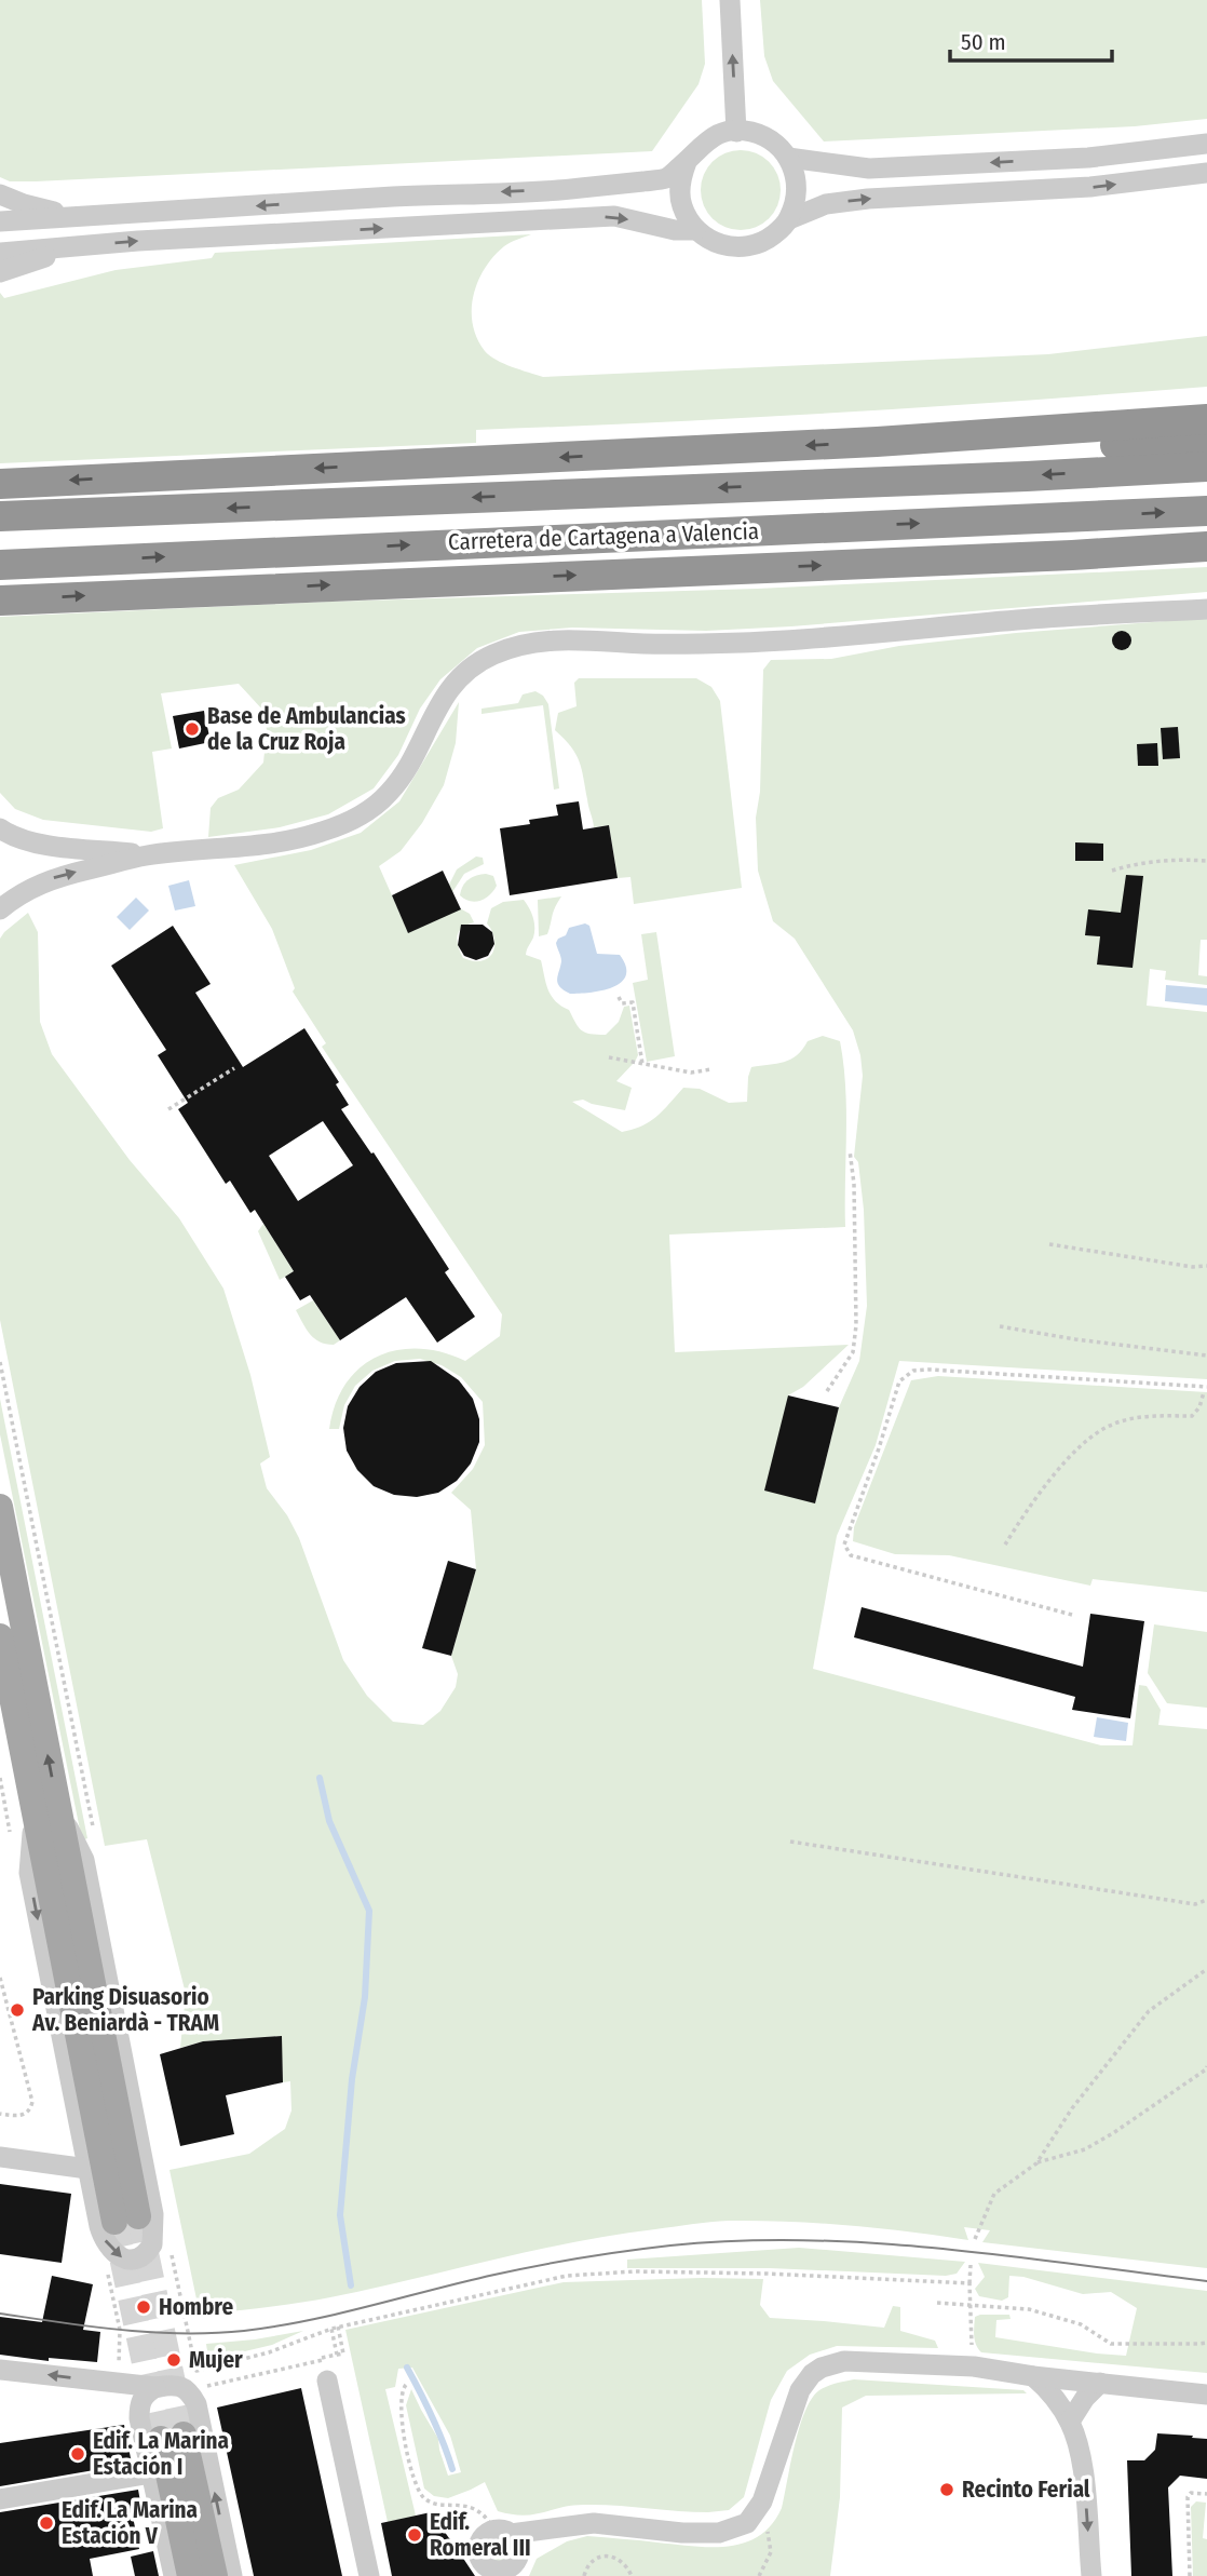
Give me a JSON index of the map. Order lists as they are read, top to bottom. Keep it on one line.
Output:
{"streets":{"highway":["Carretera de Cartagena a Valencia"]},"places":["Base de Ambulancias de la Cruz Roja","Parking Disuasorio Av. Beniardà - TRAM","Hombre","Mujer","Edif. La Marina Estación I","Recinto Ferial","Edif. La Marina Estación V","Edif. Romeral III"],"scale_bar":"50 m"}
